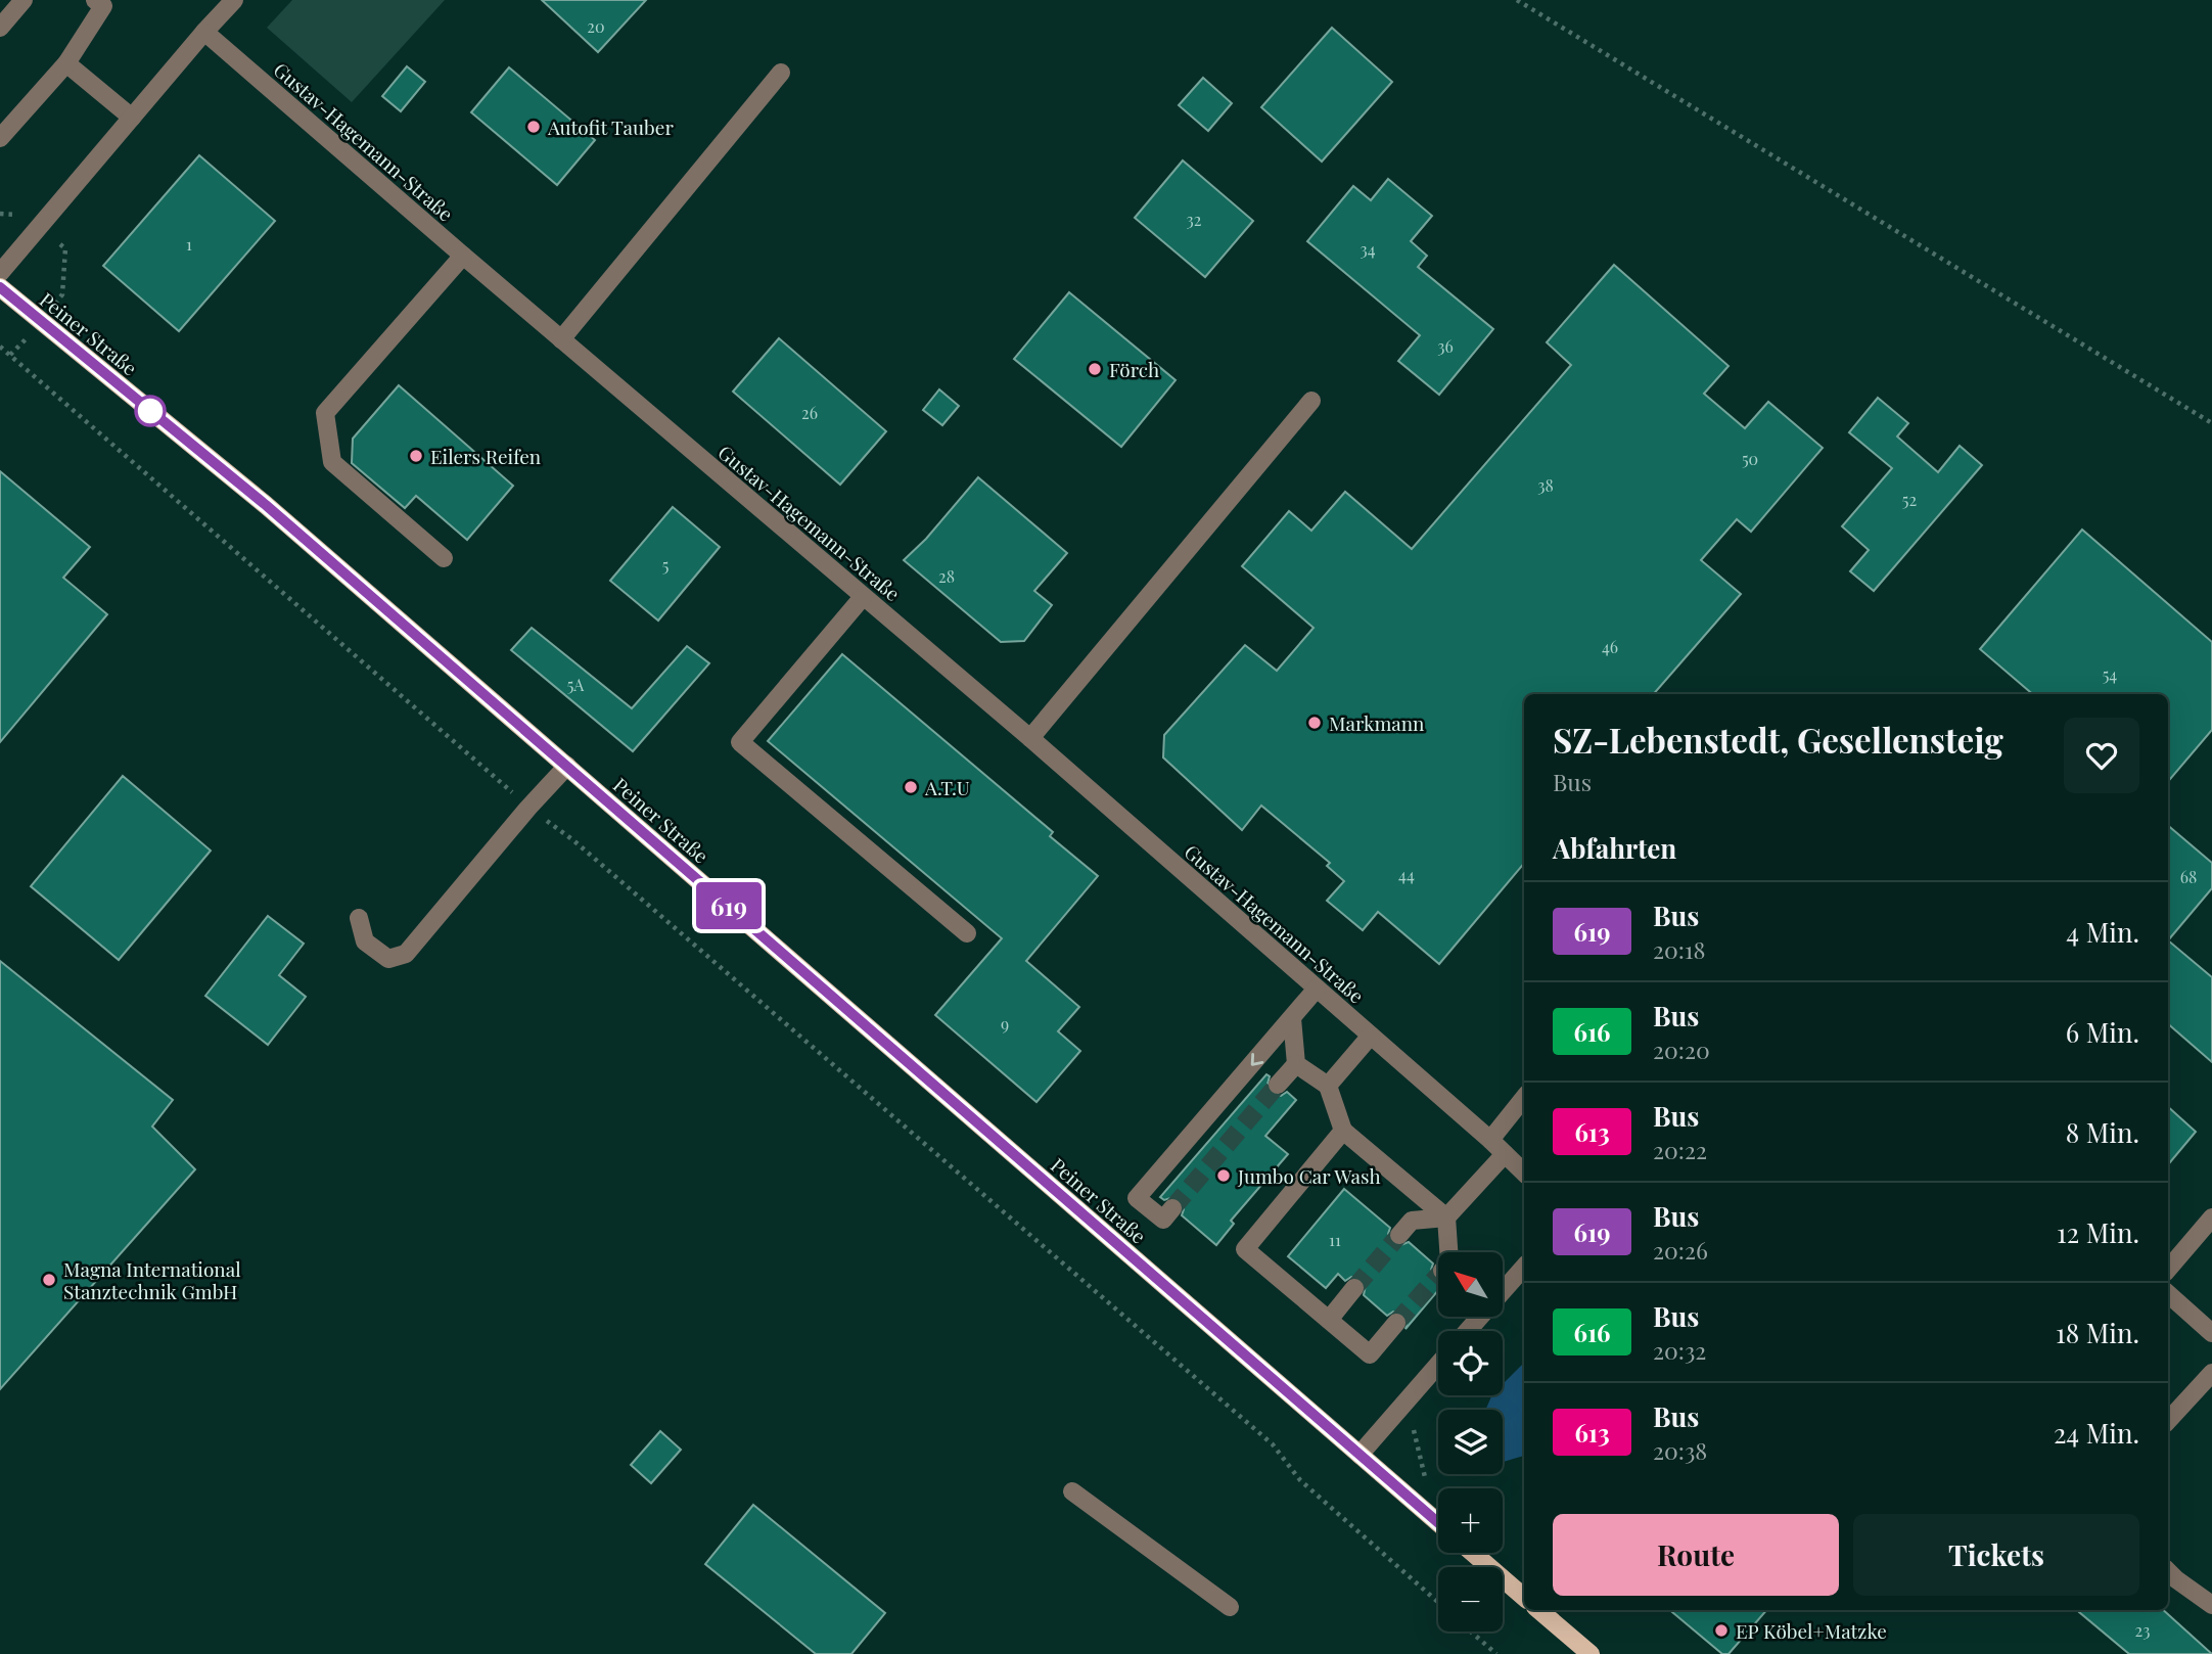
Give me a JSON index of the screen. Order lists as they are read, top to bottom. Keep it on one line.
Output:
{"streets":{"main road":["Peiner Straße"],"street":["Gustav-Hagemann-Straße"]},"places":["Autofit Tauber","Förch","Eilers Reifen","Markmann","A.T.U","Jumbo Car Wash","Magna International Stanztechnik GmbH","EP Köbel+Matzke"],"lines":["bus line 619"],"house_numbers":["20","32","1","34","36","26","50","38","52","5","28","46","54","5A","44","68","9","11","23"],"north":"top left","page":{"on_map":"619","heading":[["SZ-Lebenstedt, Gesellensteig","Bus"],"Abfahrten"],"list":[{"mark":"619","name":"Bus","note":"20:18","value":"4 Min."},{"mark":"616","name":"Bus","note":"20:20","value":"6 Min."},{"mark":"613","name":"Bus","note":"20:22","value":"8 Min."},{"mark":"619","name":"Bus","note":"20:26","value":"12 Min."},{"mark":"616","name":"Bus","note":"20:32","value":"18 Min."},{"mark":"613","name":"Bus","note":"20:38","value":"24 Min."}],"map_buttons":["+","−"],"buttons":["Route","Tickets"]}}
